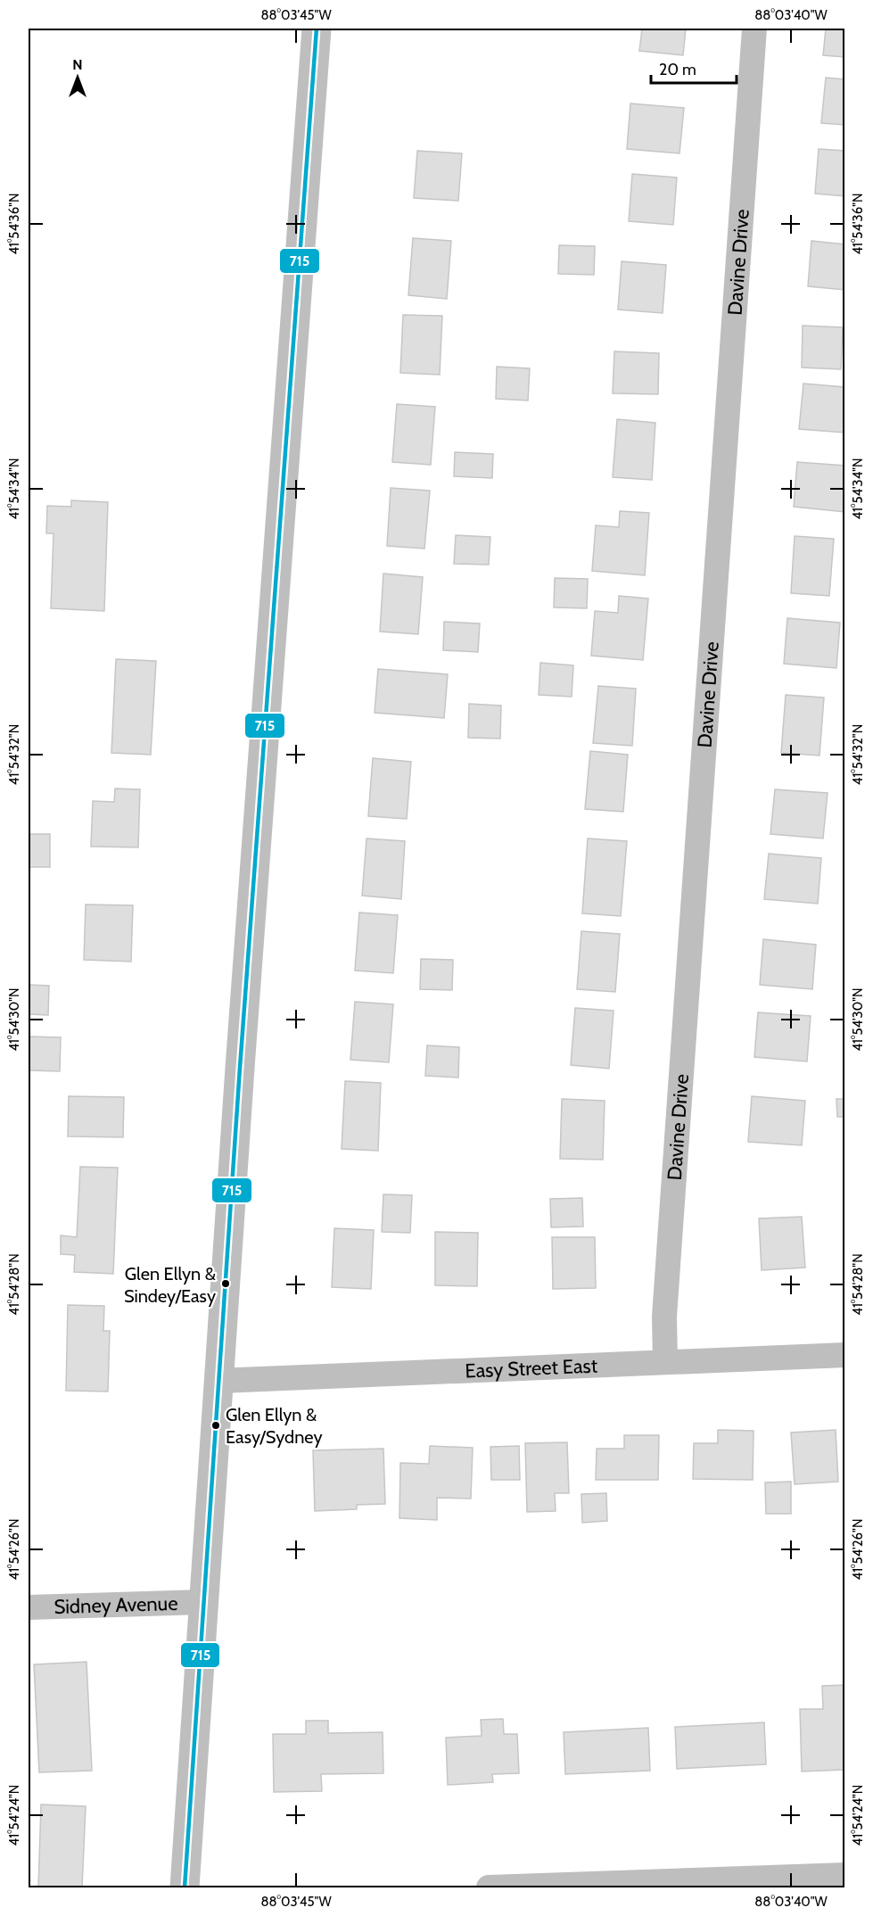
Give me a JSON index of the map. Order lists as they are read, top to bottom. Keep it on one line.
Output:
{"streets":{"street":["Davine Drive","Easy Street East","Sidney Avenue"]},"crossings":[["Davine Drive","Easy Street East"]],"places":["Glen Ellyn & Sindey/Easy","Glen Ellyn & Easy/Sydney"],"lines":["transit line 715"],"scale_bar":"20 m","north":"top","coordinates":["88°03'45\"W","88°03'40\"W","41°54'36\"N","41°54'34\"N","41°54'32\"N","41°54'30\"N","41°54'28\"N","41°54'26\"N","41°54'24\"N"]}
